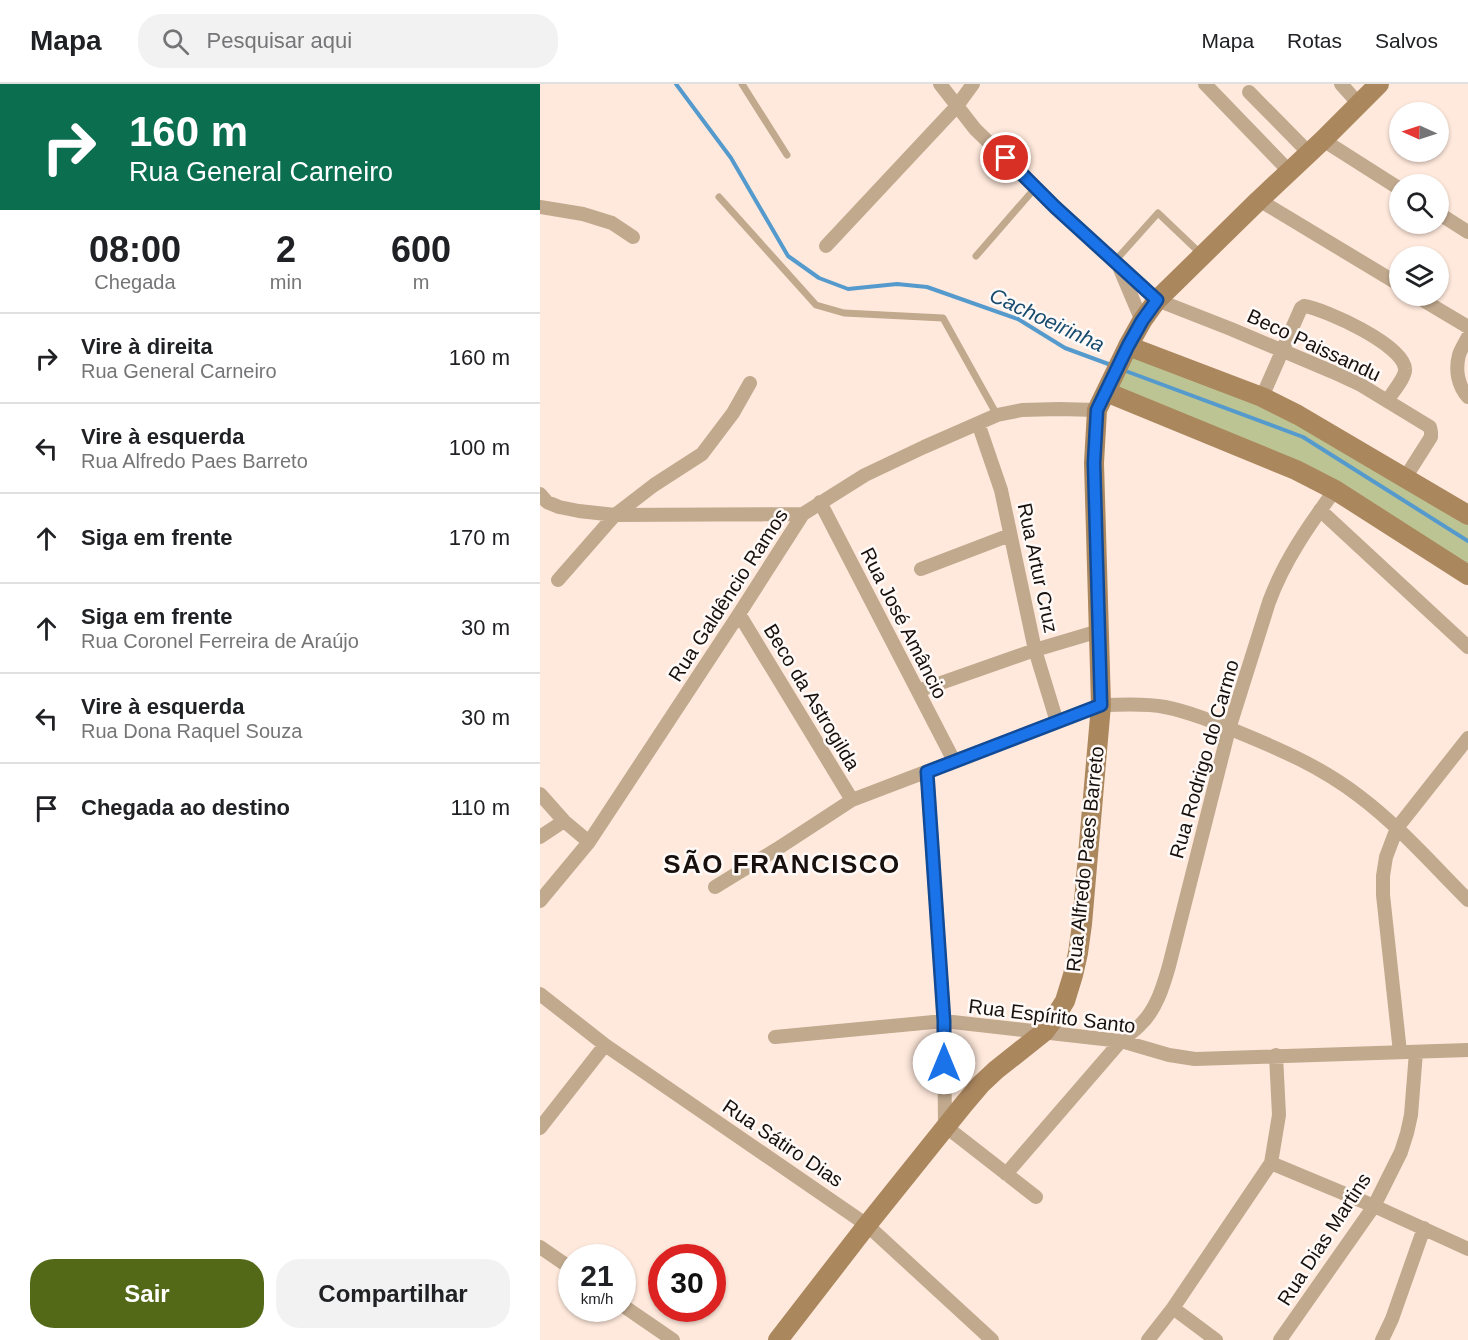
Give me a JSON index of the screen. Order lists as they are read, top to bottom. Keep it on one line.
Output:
{"streets":{"street":["Beco Paissandu","Rua Artur Cruz","Rua Galdêncio Ramos","Rua José Amâncio","Beco da Astrogilda","Rua Rodrigo do Carmo","Rua Alfredo Paes Barreto","Rua Espírito Santo","Rua Sátiro Dias","Rua Dias Martins"]},"crossings":[["Beco Paissandu","Rua Alfredo Paes Barreto"],["Rua Artur Cruz","Rua Galdêncio Ramos"],["Rua Galdêncio Ramos","Rua José Amâncio"],["Rua Galdêncio Ramos","Beco da Astrogilda"],["Rua Galdêncio Ramos","Rua Alfredo Paes Barreto"],["Rua Rodrigo do Carmo","Rua Espírito Santo"],["Rua Alfredo Paes Barreto","Rua Espírito Santo"],["Rua Alfredo Paes Barreto","Rua Sátiro Dias"],["Rua Espírito Santo","Rua Dias Martins"]],"districts":["SÃO FRANCISCO"],"water":["Cachoeirinha"],"north":"left","page":{"header":"Mapa","search":"Pesquisar aqui","nav":["Mapa","Rotas","Salvos"],"turn":["160 m","Rua General Carneiro"],"eta":["08:00","Chegada","2","min","600","m"],"list":[{"name":"Vire à direita","note":"Rua General Carneiro","value":"160 m"},{"name":"Vire à esquerda","note":"Rua Alfredo Paes Barreto","value":"100 m"},{"name":"Siga em frente","value":"170 m"},{"name":"Siga em frente","note":"Rua Coronel Ferreira de Araújo","value":"30 m"},{"name":"Vire à esquerda","note":"Rua Dona Raquel Souza","value":"30 m"},{"name":"Chegada ao destino","value":"110 m"}],"speed":"21 km/h","limit":"30","buttons":["Sair","Compartilhar"]}}
